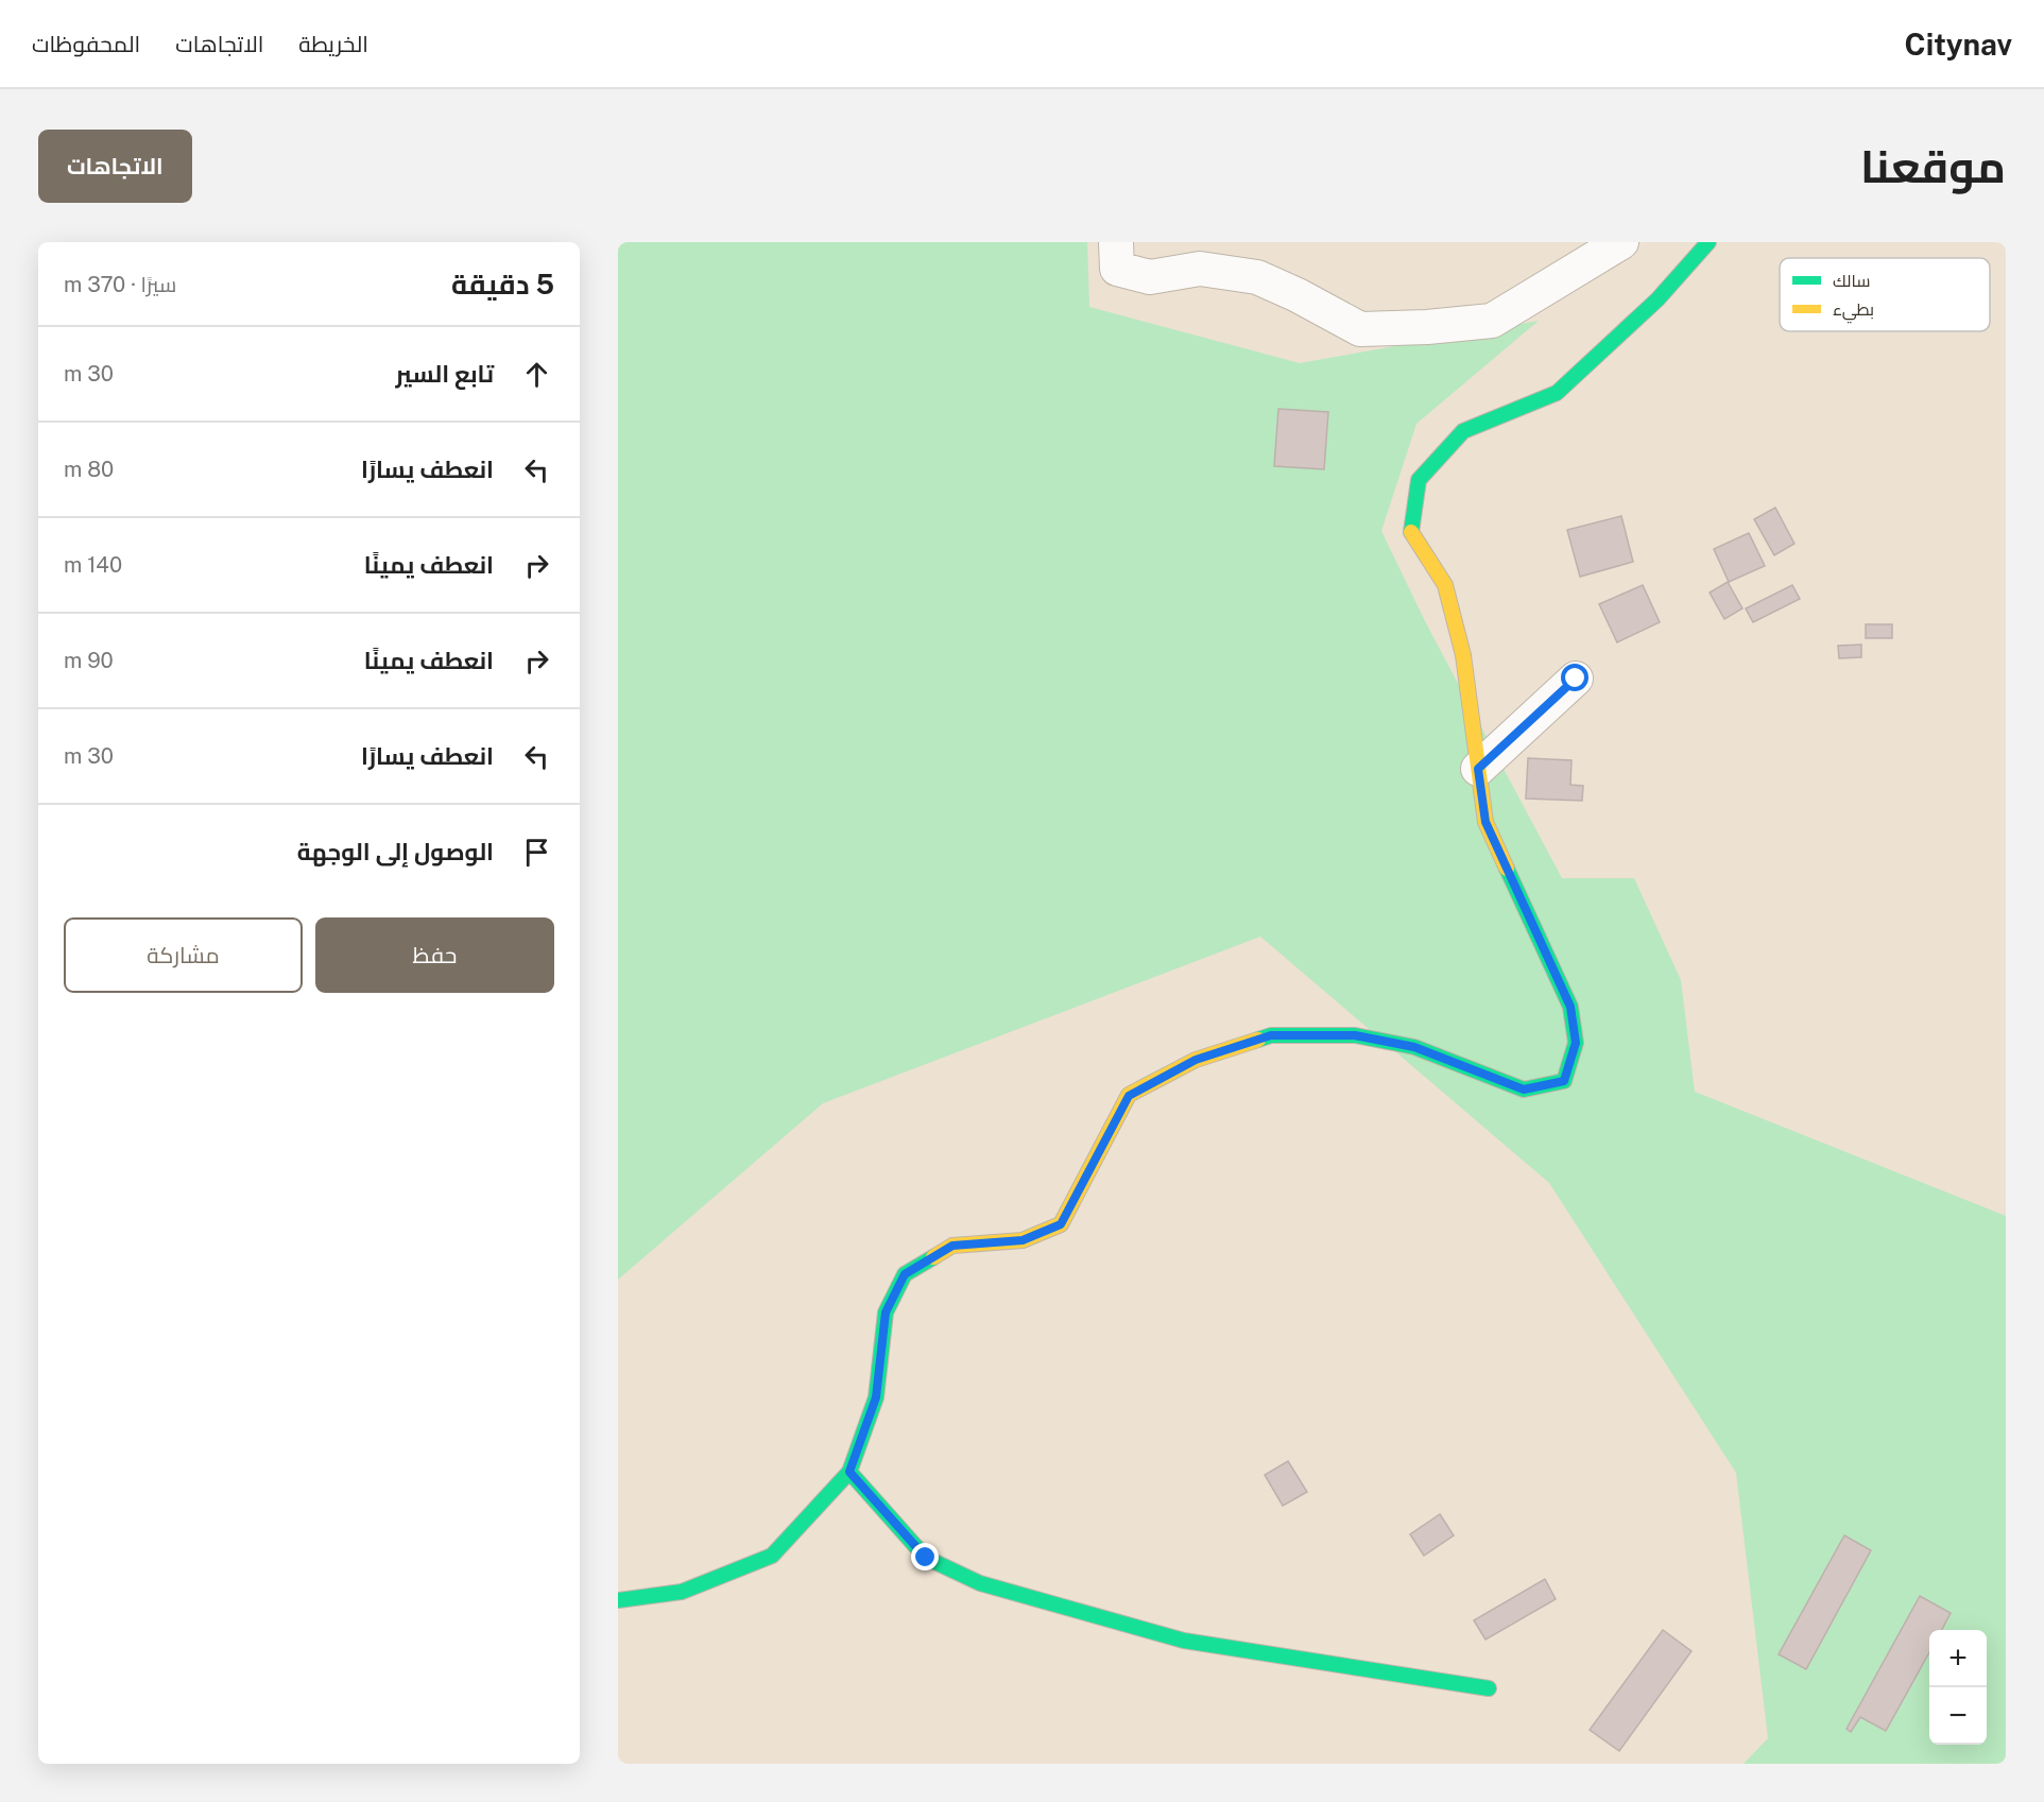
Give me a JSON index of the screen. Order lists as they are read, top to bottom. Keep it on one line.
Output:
{"legend":["سالك","بطيء"],"page":{"header":"Citynav","nav":["الخريطة","الاتجاهات","المحفوظات"],"title":"موقعنا","buttons":["الاتجاهات",["حفظ","مشاركة"]],"heading":["5 دقيقة","سيرًا · 370 m"],"list":[["تابع السير","30 m"],["انعطف يسارًا","80 m"],["انعطف يمينًا","140 m"],["انعطف يمينًا","90 m"],["انعطف يسارًا","30 m"],"الوصول إلى الوجهة"],"map_buttons":["+","−"]}}
